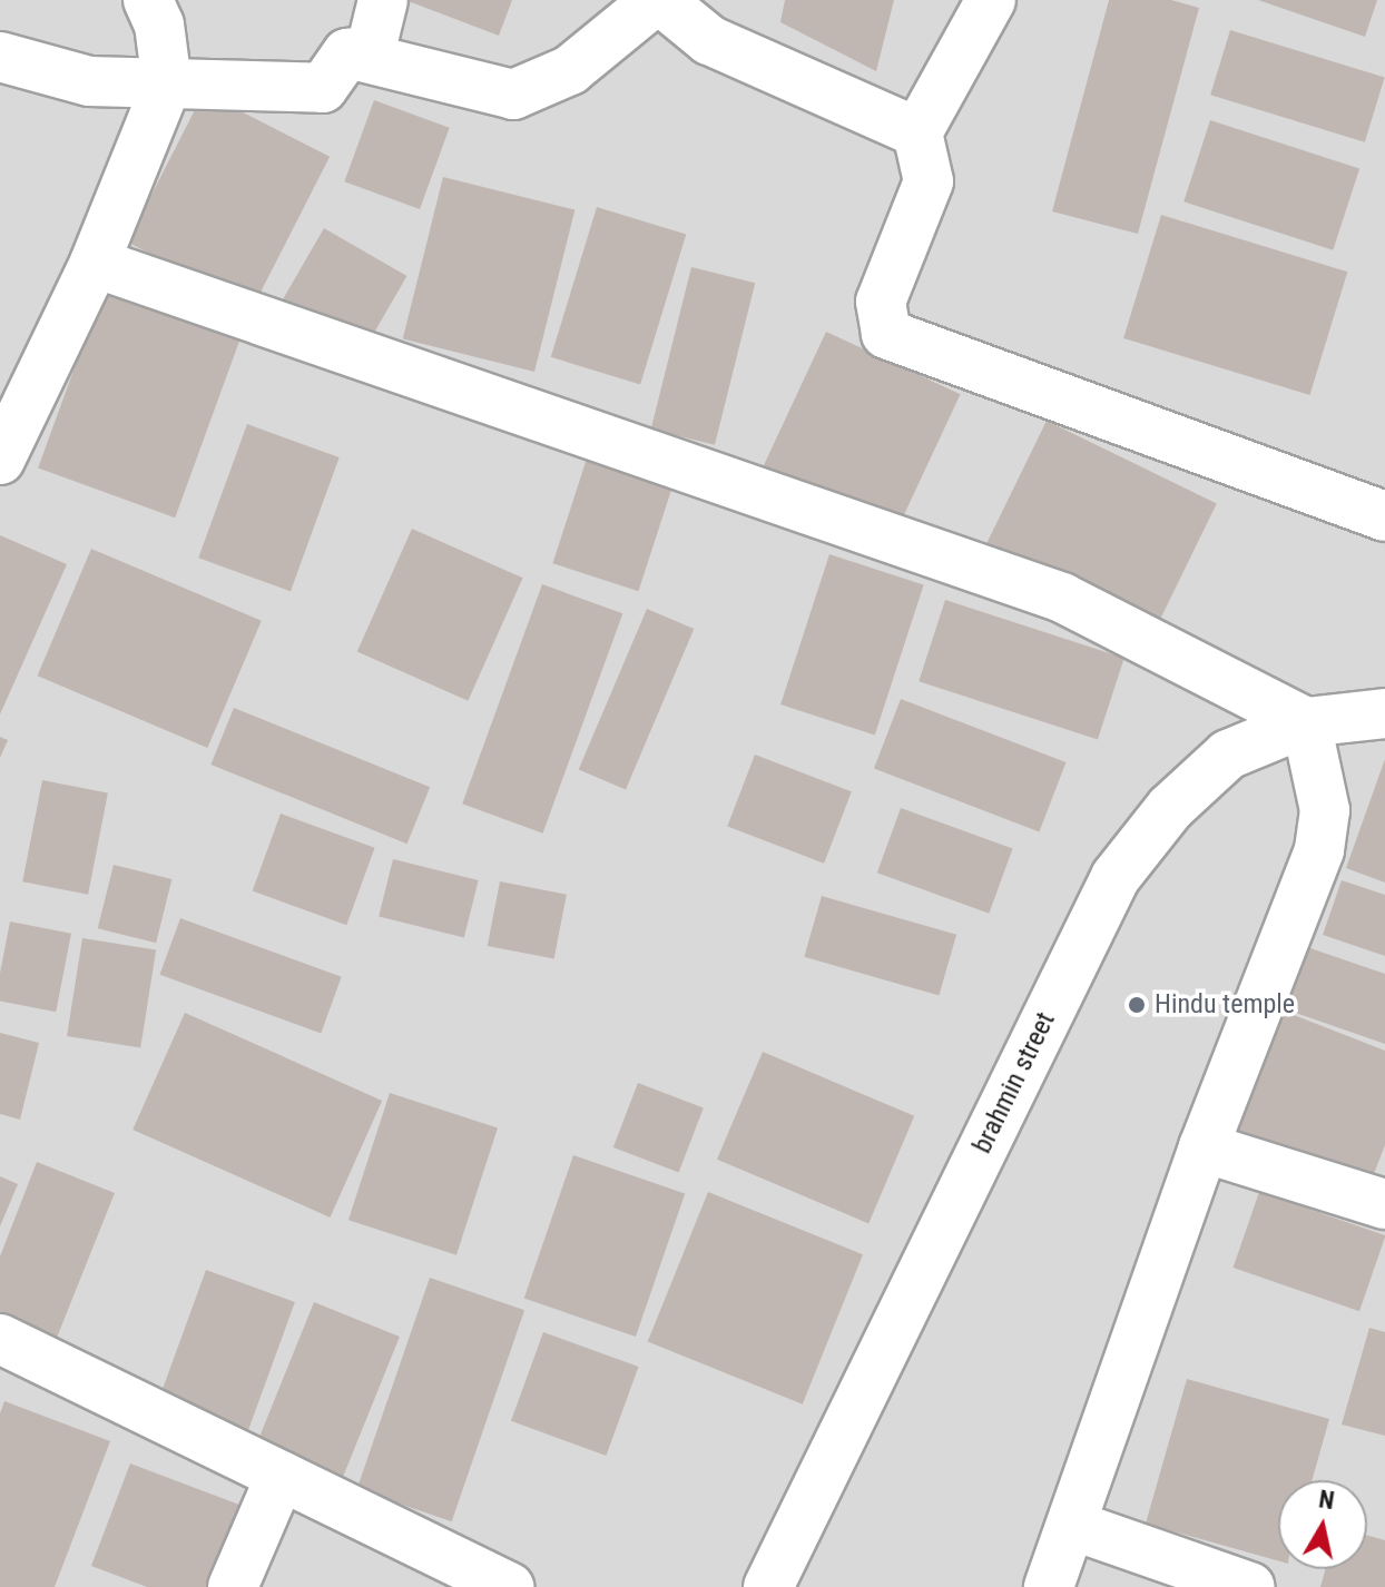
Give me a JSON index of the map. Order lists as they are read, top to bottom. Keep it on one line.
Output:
{"streets":{"street":["brahmin street"]},"places":["Hindu temple"],"north":"top"}
